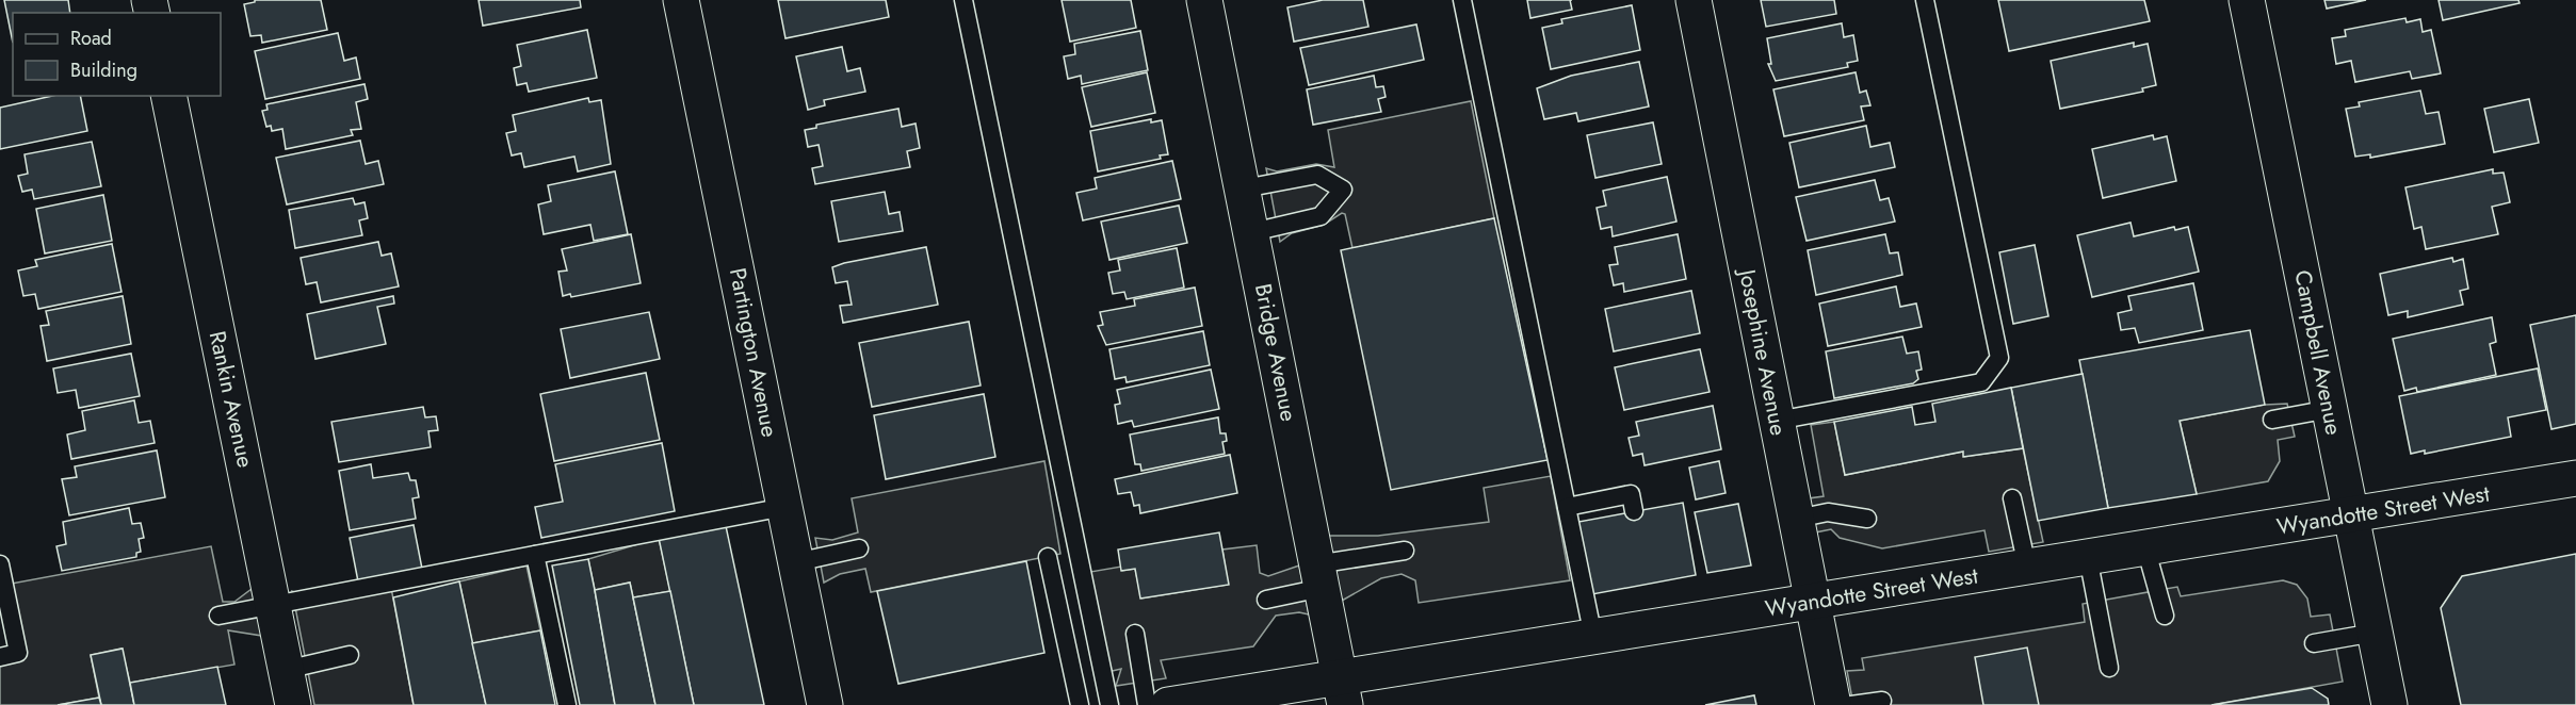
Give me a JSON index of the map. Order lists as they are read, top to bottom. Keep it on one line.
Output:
{"streets":{"street":["Partington Avenue","Bridge Avenue","Josephine Avenue","Campbell Avenue","Rankin Avenue","Wyandotte Street West"]},"crossings":[["Bridge Avenue","Wyandotte Street West"],["Josephine Avenue","Wyandotte Street West"],["Campbell Avenue","Wyandotte Street West"]],"legend":["Road","Building"]}
